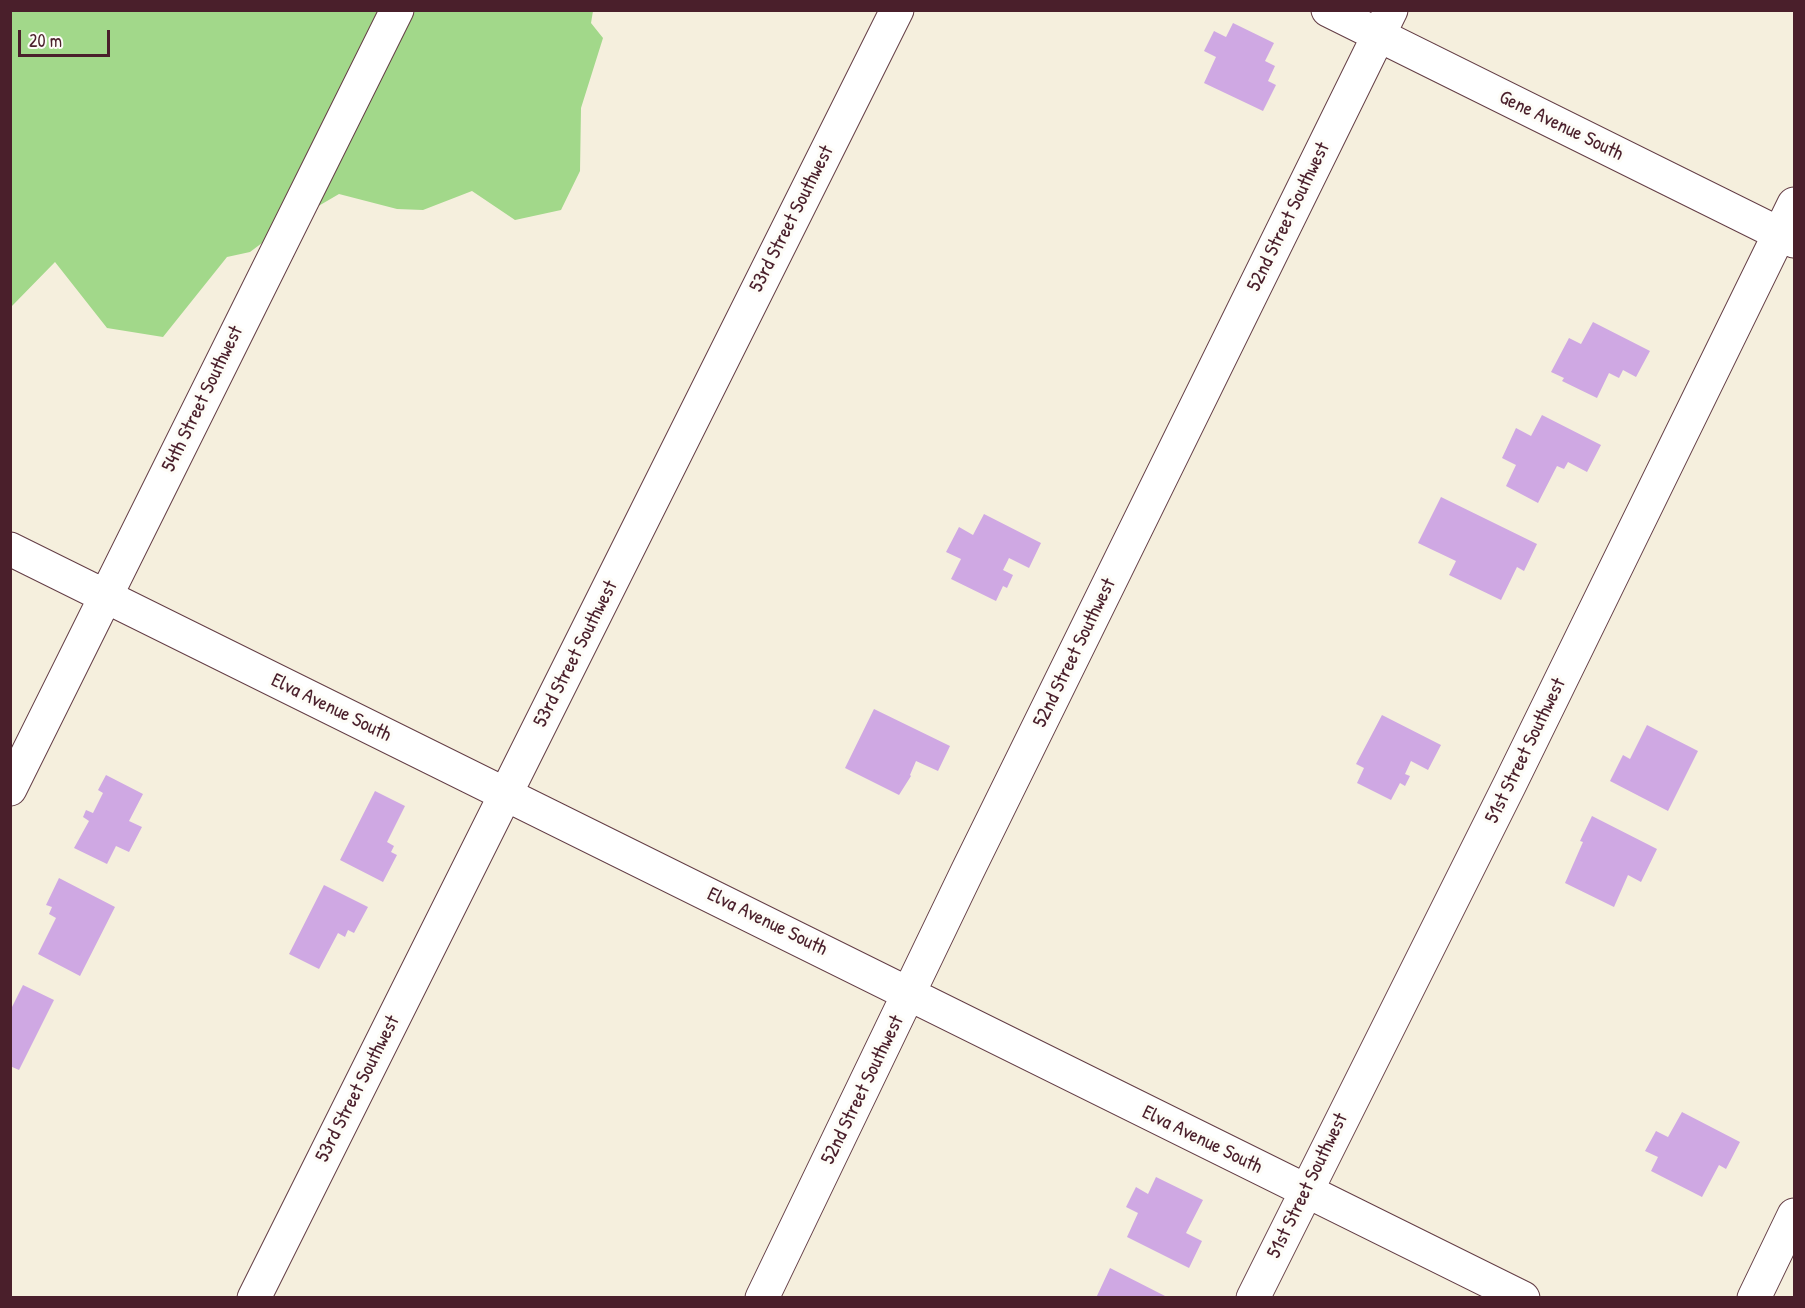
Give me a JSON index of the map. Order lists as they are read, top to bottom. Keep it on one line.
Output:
{"streets":{"street":["Gene Avenue South","52nd Street Southwest","53rd Street Southwest","54th Street Southwest","Elva Avenue South","51st Street Southwest"]},"crossings":[["Gene Avenue South","52nd Street Southwest"],["Gene Avenue South","51st Street Southwest"],["52nd Street Southwest","Elva Avenue South"],["53rd Street Southwest","Elva Avenue South"],["54th Street Southwest","Elva Avenue South"],["Elva Avenue South","51st Street Southwest"]],"scale_bar":"20 m"}
